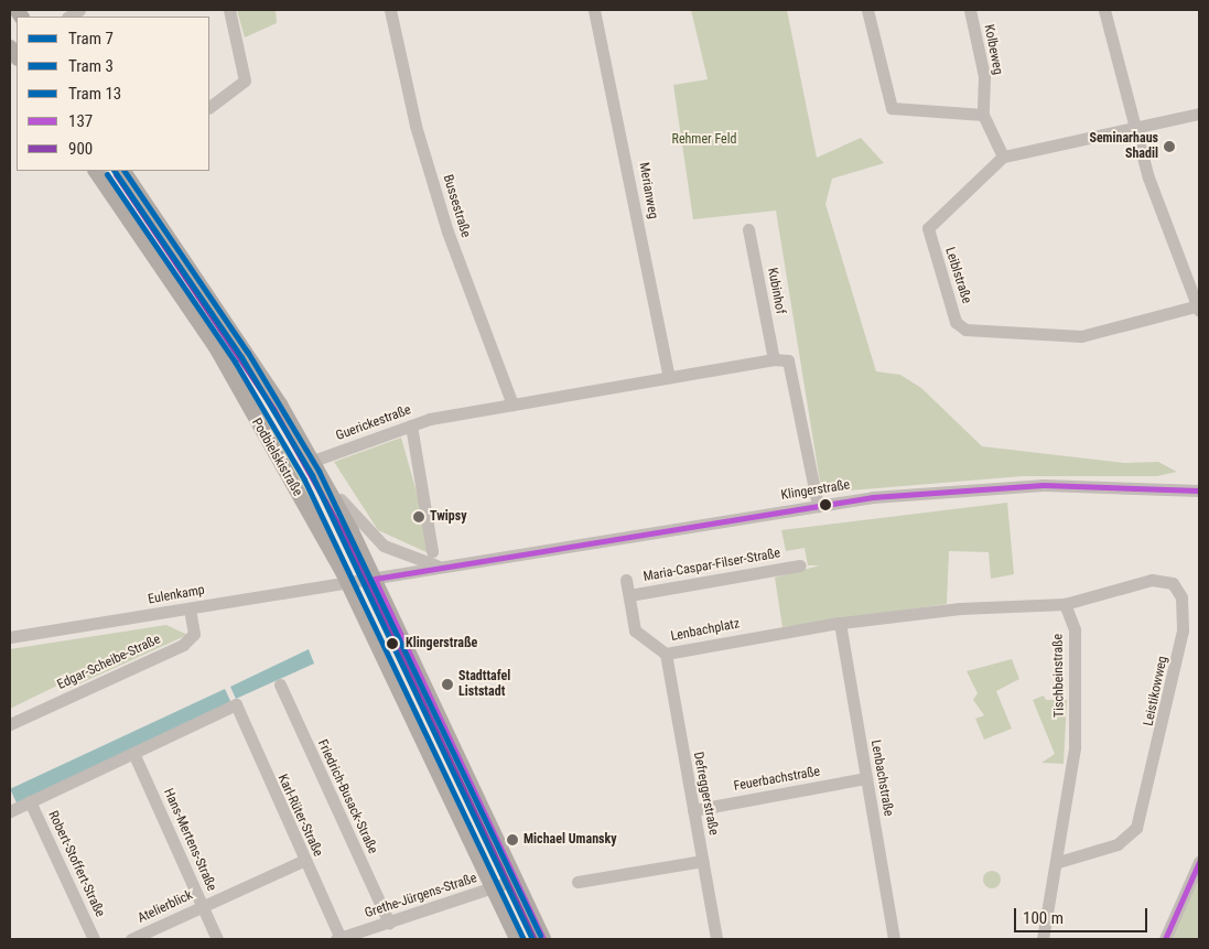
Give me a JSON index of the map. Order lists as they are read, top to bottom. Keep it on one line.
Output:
{"streets":{"main road":["Podbielskistraße"],"street":["Kolbeweg","Merianweg","Bussestraße","Leiblstraße","Kubinhof","Guerickestraße","Klingerstraße","Maria-Caspar-Filser-Straße","Eulenkamp","Lenbachplatz","Edgar-Scheibe-Straße","Tischbeinstraße","Leistikowweg","Lenbachstraße","Feuerbachstraße","Defreggerstraße","Friedrich-Busack-Straße","Karl-Rüter-Straße","Hans-Mertens-Straße","Robert-Stoffert-Straße","Grethe-Jürgens-Straße","Atelierblick"]},"crossings":[["Kolbeweg","Leiblstraße"],["Merianweg","Guerickestraße"],["Bussestraße","Guerickestraße"],["Kubinhof","Guerickestraße"],["Guerickestraße","Klingerstraße"],["Podbielskistraße","Klingerstraße"],["Podbielskistraße","Eulenkamp"],["Podbielskistraße","Grethe-Jürgens-Straße"],["Klingerstraße","Eulenkamp"],["Maria-Caspar-Filser-Straße","Lenbachplatz"],["Eulenkamp","Edgar-Scheibe-Straße"],["Lenbachplatz","Lenbachstraße"],["Lenbachplatz","Defreggerstraße"],["Tischbeinstraße","Leistikowweg"],["Lenbachstraße","Feuerbachstraße"],["Feuerbachstraße","Defreggerstraße"],["Friedrich-Busack-Straße","Grethe-Jürgens-Straße"],["Karl-Rüter-Straße","Hans-Mertens-Straße"],["Karl-Rüter-Straße","Grethe-Jürgens-Straße"],["Karl-Rüter-Straße","Atelierblick"],["Hans-Mertens-Straße","Atelierblick"]],"parks":["Rehmer Feld"],"places":["Seminarhaus Shadil","Twipsy","Klingerstraße","Stadttafel Liststadt","Michael Umansky"],"lines":["tram line 7","tram line 13","tram line 3","transit line 900","transit line 137"],"legend":["Tram 7","Tram 3","Tram 13","137","900"],"scale_bar":"100 m"}
